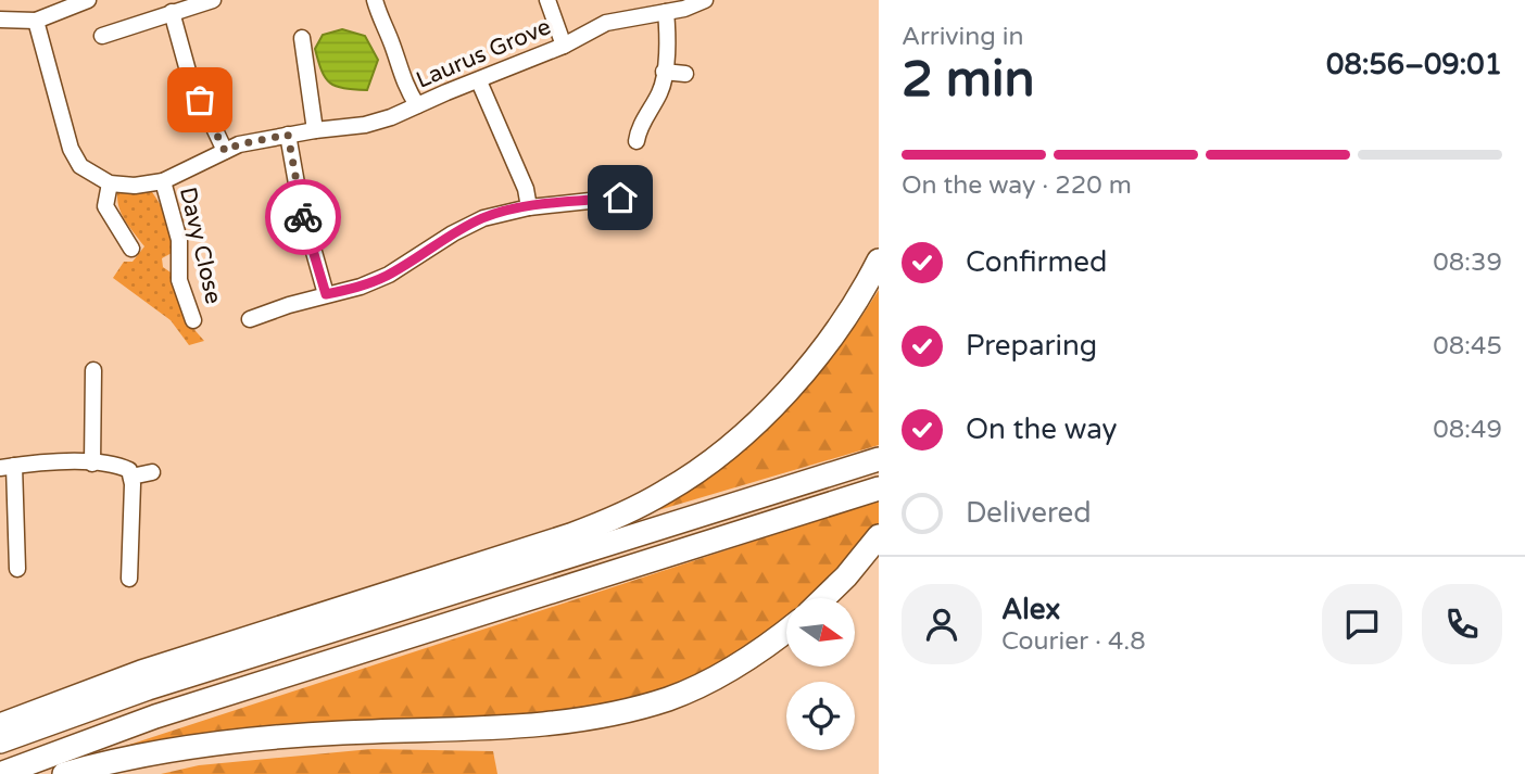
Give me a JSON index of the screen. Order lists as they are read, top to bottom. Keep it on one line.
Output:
{"streets":{"street":["Laurus Grove","Davy Close"]},"crossings":[["Laurus Grove","Davy Close"]],"north":"right","page":{"heading":["2 min","Arriving in","08:56–09:01"],"panel":["Alex","Courier · 4.8"],"bar":"On the way · 220 m","list":[["Confirmed","08:39"],["Preparing","08:45"],["On the way","08:49"],"Delivered"]}}
